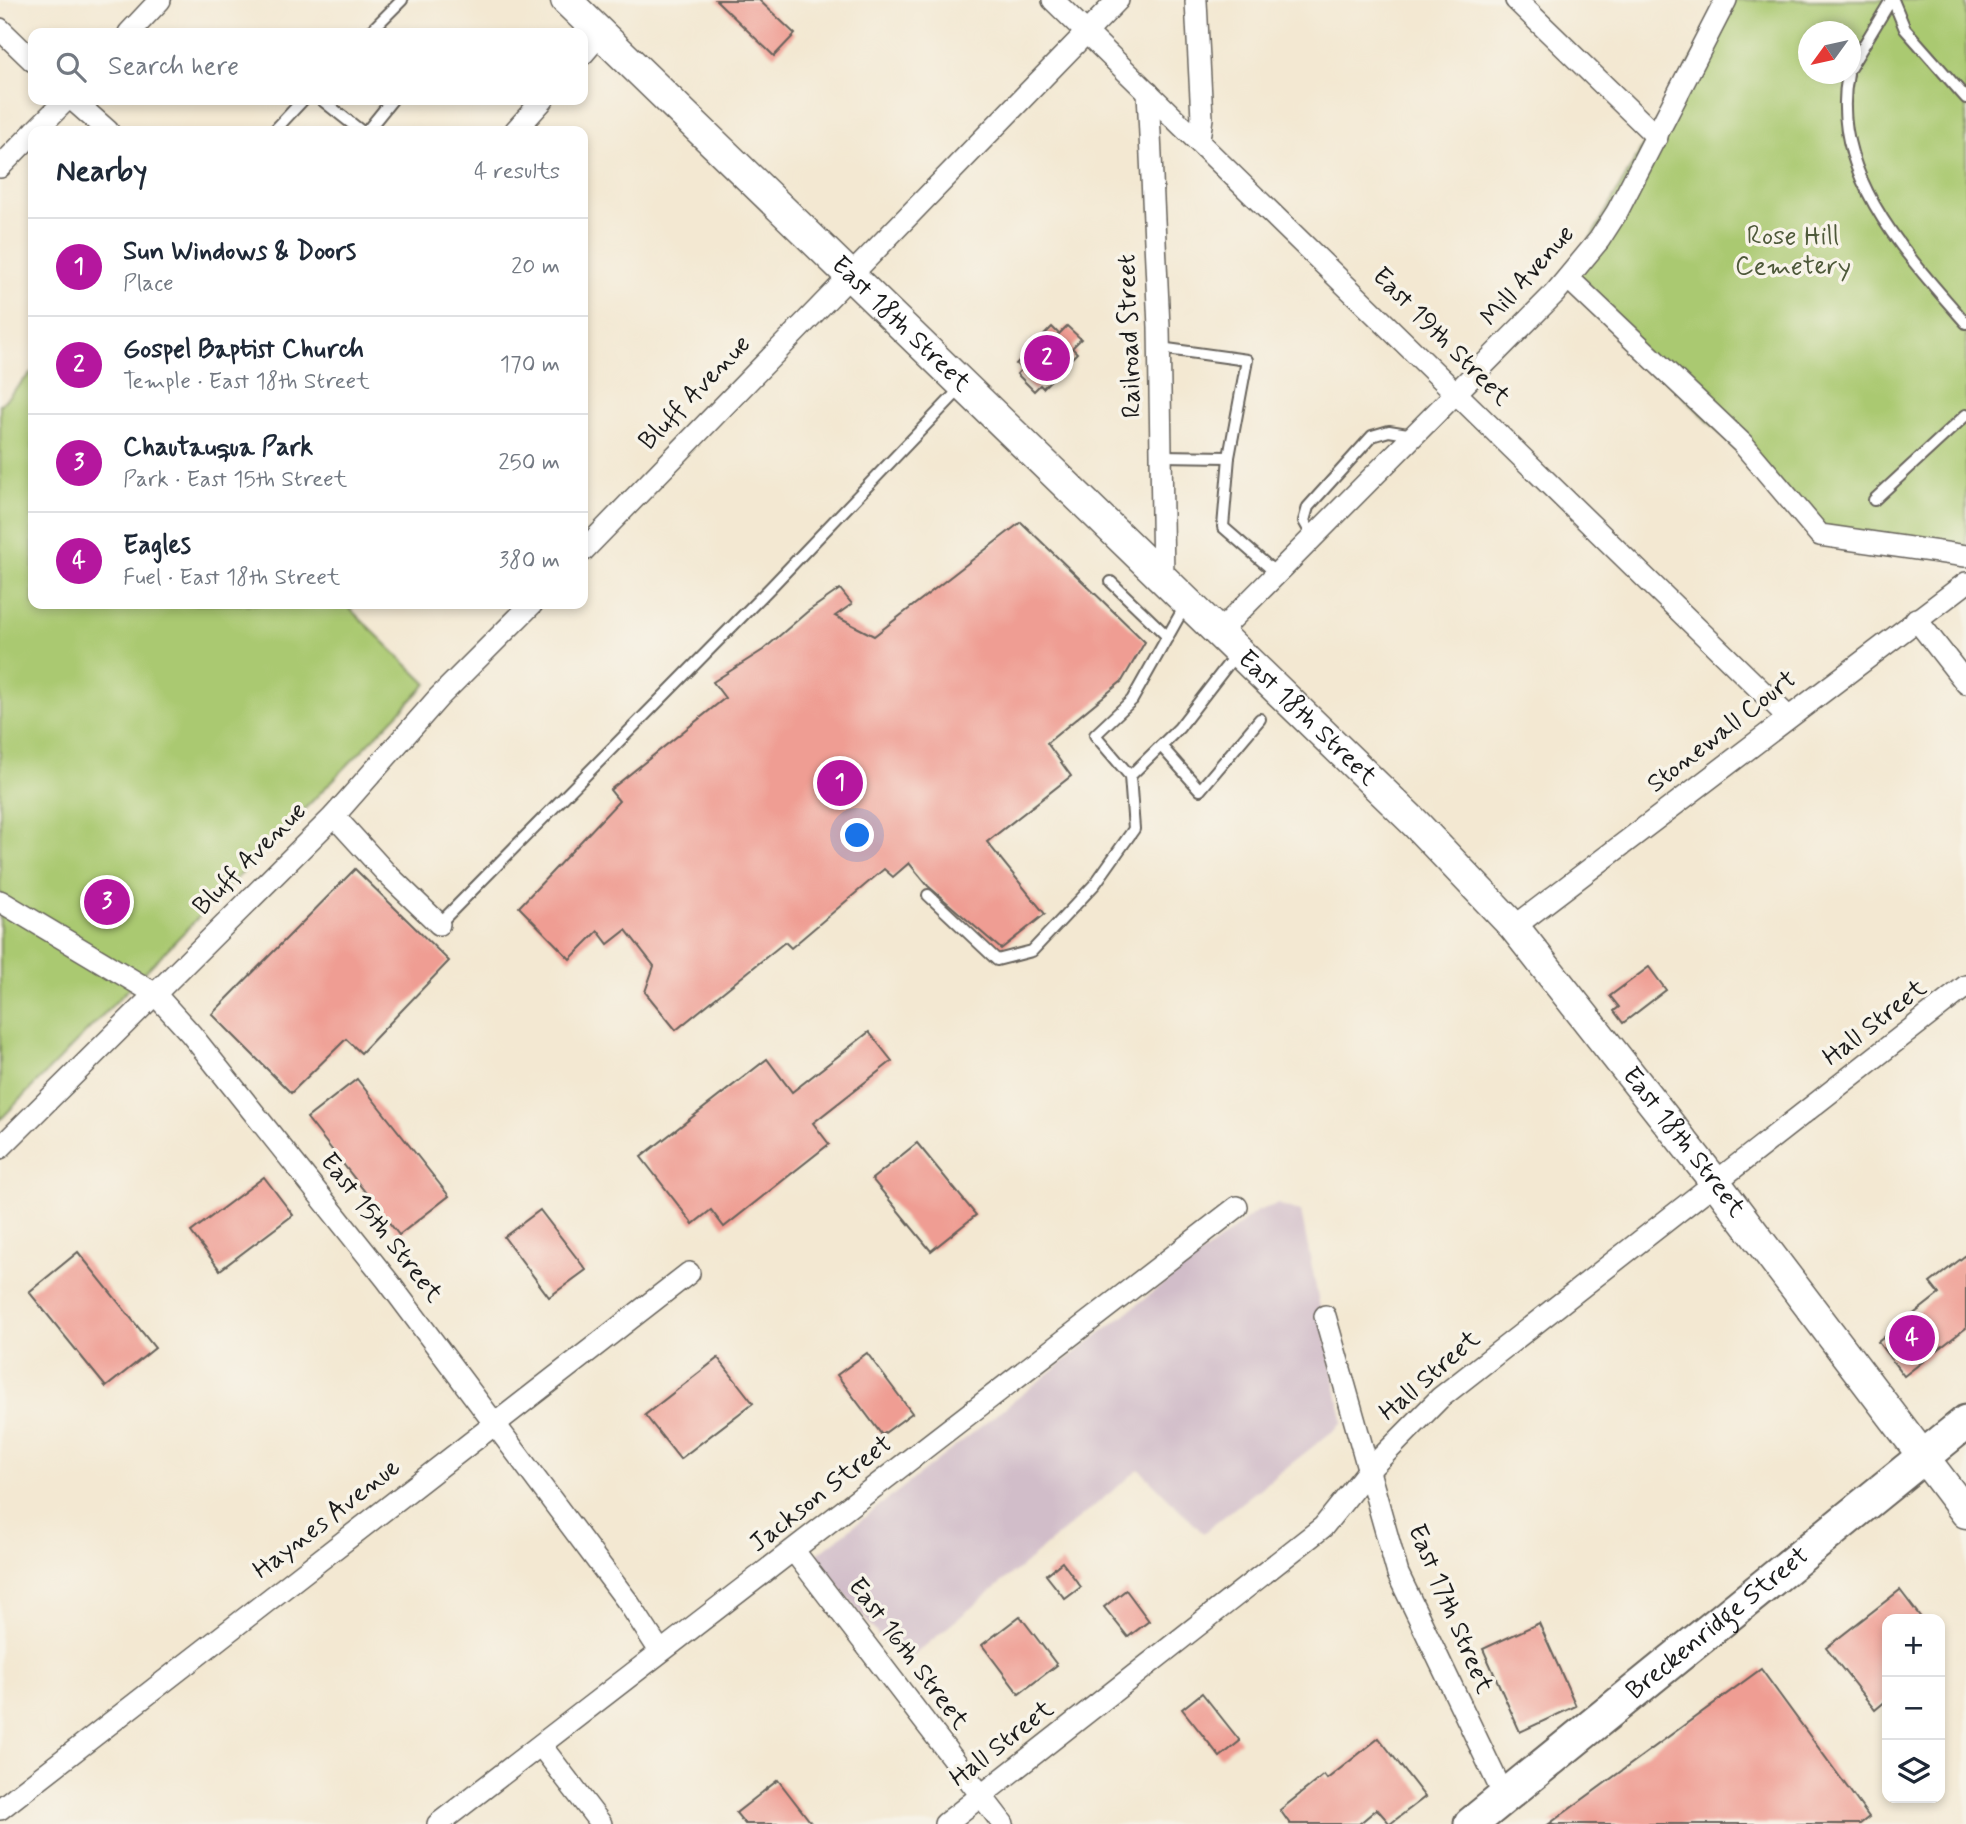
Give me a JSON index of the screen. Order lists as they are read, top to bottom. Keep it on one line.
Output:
{"streets":{"main road":["Breckenridge Street"],"street":["Mill Avenue","East 18th Street","Railroad Street","East 19th Street","Bluff Avenue","Stonewall Court","Hall Street","East 15th Street","Jackson Street","Haynes Avenue","East 17th Street","East 16th Street"]},"crossings":[["Mill Avenue","East 18th Street"],["Mill Avenue","East 19th Street"],["East 18th Street","Railroad Street"],["East 18th Street","Bluff Avenue"],["East 18th Street","Stonewall Court"],["East 18th Street","Hall Street"],["East 18th Street","Breckenridge Street"],["Railroad Street","East 19th Street"],["East 19th Street","Bluff Avenue"],["East 19th Street","Stonewall Court"],["Bluff Avenue","East 15th Street"],["Hall Street","East 17th Street"],["Hall Street","East 16th Street"],["East 15th Street","Jackson Street"],["East 15th Street","Haynes Avenue"],["Jackson Street","East 16th Street"],["East 17th Street","Breckenridge Street"]],"parks":["Rose Hill Cemetery"],"north":"bottom left","page":{"search":"Search here","heading":["Nearby","4 results"],"list":[{"mark":"1","name":"Sun Windows & Doors","note":"Place","value":"20 m"},{"mark":"2","name":"Gospel Baptist Church","note":"Temple · East 18th Street","value":"170 m"},{"mark":"3","name":"Chautauqua Park","note":"Park · East 15th Street","value":"250 m"},{"mark":"4","name":"Eagles","note":"Fuel · East 18th Street","value":"380 m"}],"pins":["2","1","3","4"],"map_buttons":["+","−"]}}
